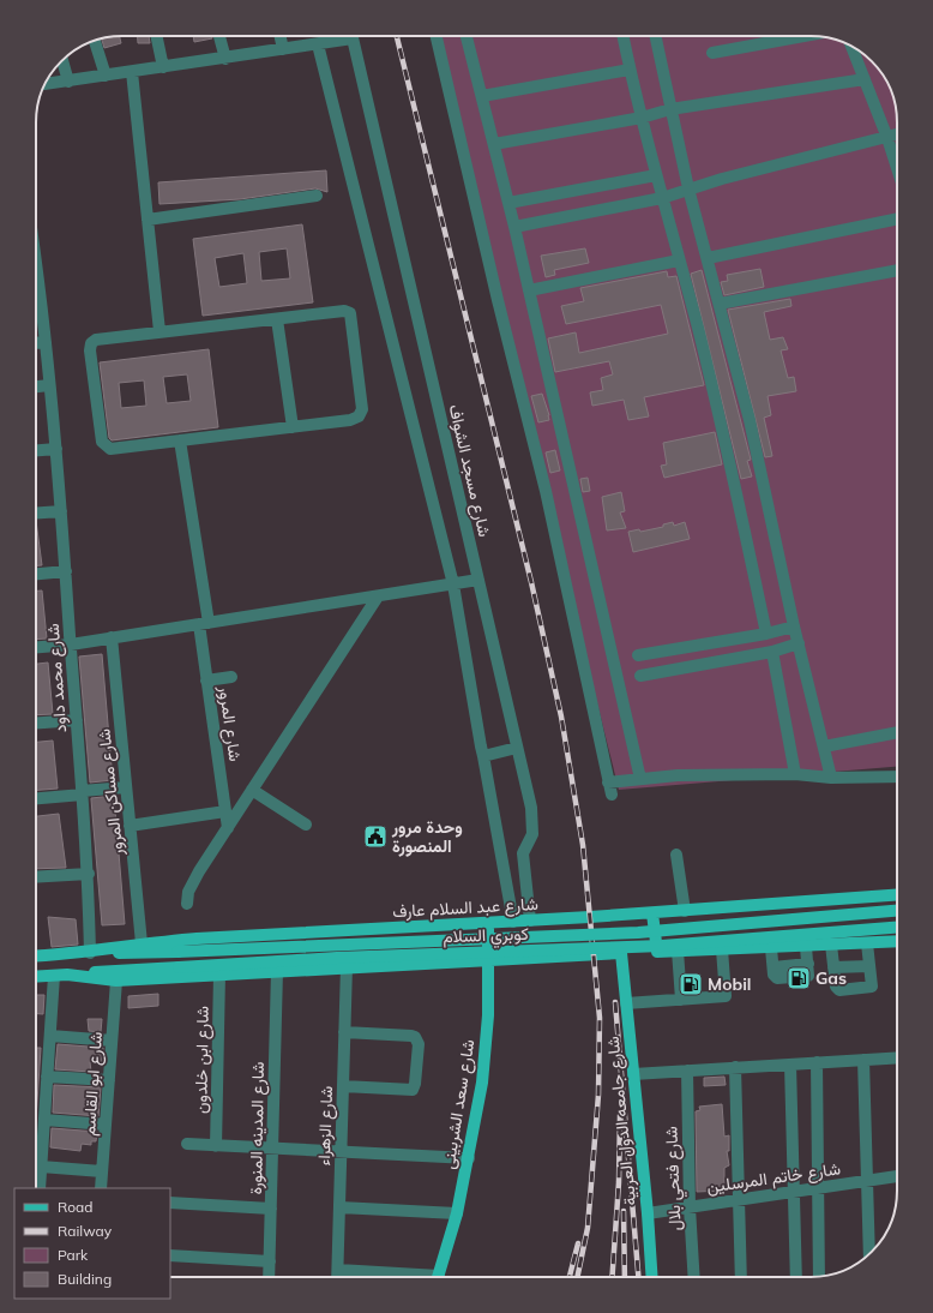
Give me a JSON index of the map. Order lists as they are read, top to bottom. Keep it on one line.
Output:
{"streets":{"main road":["شارع عبد السلام عارف","كوبري السلام","شارع سعد الشربينى","شارع جامعه الدول العربية"],"street":["شارع مسجد الشواف","شارع محمد داود","شارع المرور","شارع مساكن المرور","شارع ابن خلدون","شارع ابو القاسم","شارع الزهراء","شارع المدينه المنورة","شارع خاتم المرسلين","شارع فتحي بلال"]},"crossings":[["شارع مسجد الشواف","شارع عبد السلام عارف"],["شارع محمد داود","شارع عبد السلام عارف"],["شارع محمد داود","كوبري السلام"],["شارع مساكن المرور","شارع عبد السلام عارف"],["شارع عبد السلام عارف","كوبري السلام"],["شارع عبد السلام عارف","شارع سعد الشربينى"],["شارع جامعه الدول العربية","شارع خاتم المرسلين"],["شارع خاتم المرسلين","شارع فتحي بلال"]],"places":{"public building":["وحدة مرور المنصورة"],"fuel station":["Gas","Mobil"]},"legend":["Road","Railway","Park","Building"]}
